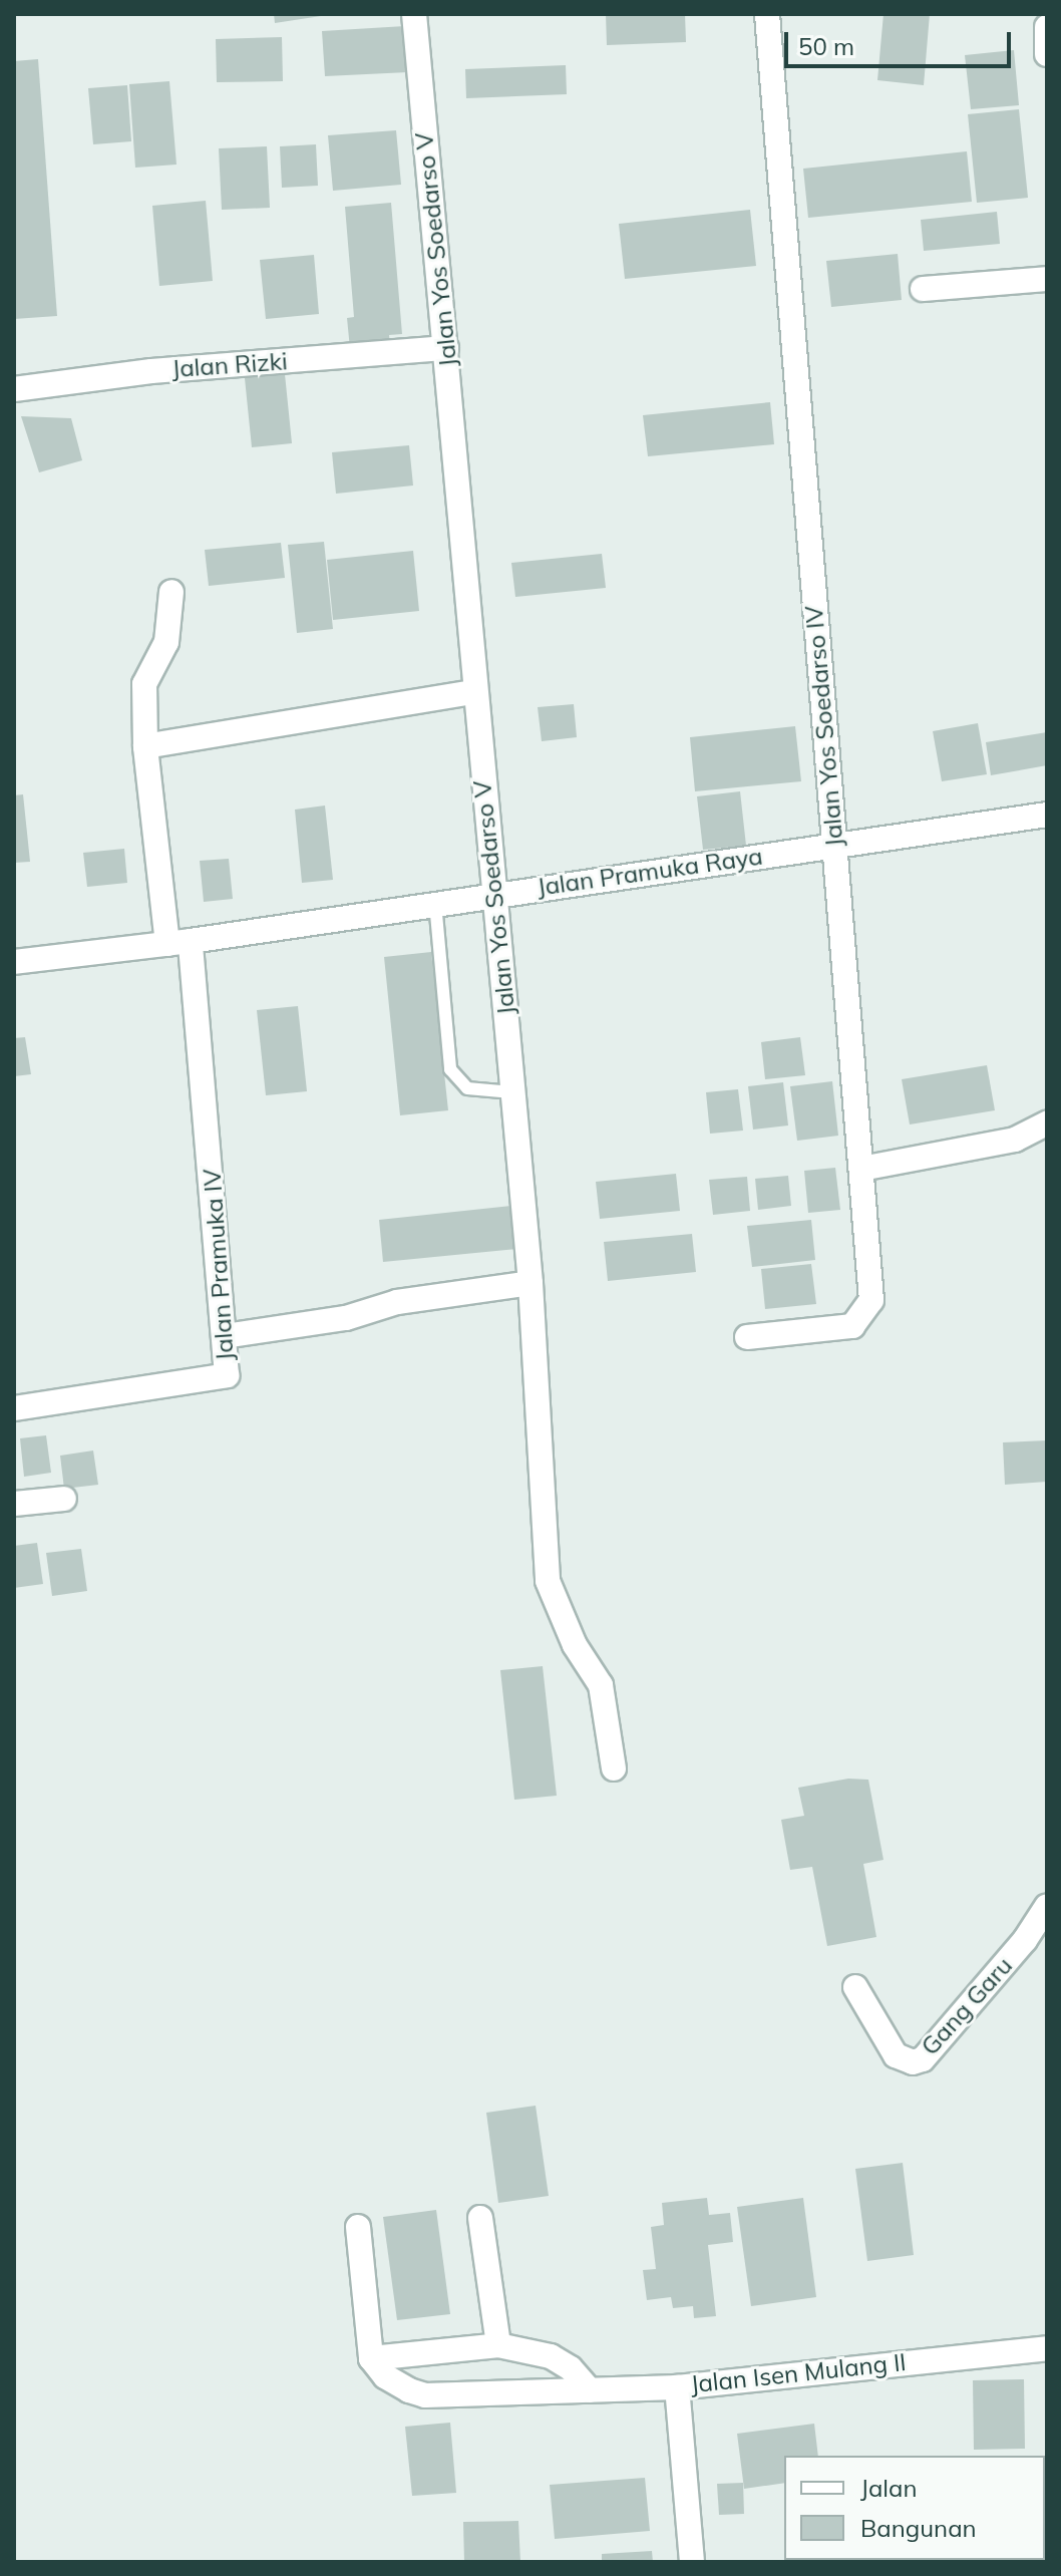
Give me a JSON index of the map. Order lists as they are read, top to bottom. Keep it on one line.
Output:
{"streets":{"street":["Jalan Yos Soedarso V","Jalan Rizki","Jalan Yos Soedarso IV","Jalan Pramuka Raya","Jalan Pramuka IV","Gang Garu","Jalan Isen Mulang II"]},"crossings":[["Jalan Yos Soedarso V","Jalan Rizki"],["Jalan Yos Soedarso V","Jalan Pramuka Raya"],["Jalan Yos Soedarso IV","Jalan Pramuka Raya"],["Jalan Pramuka Raya","Jalan Pramuka IV"]],"legend":["Jalan","Bangunan"],"scale_bar":"50 m"}
